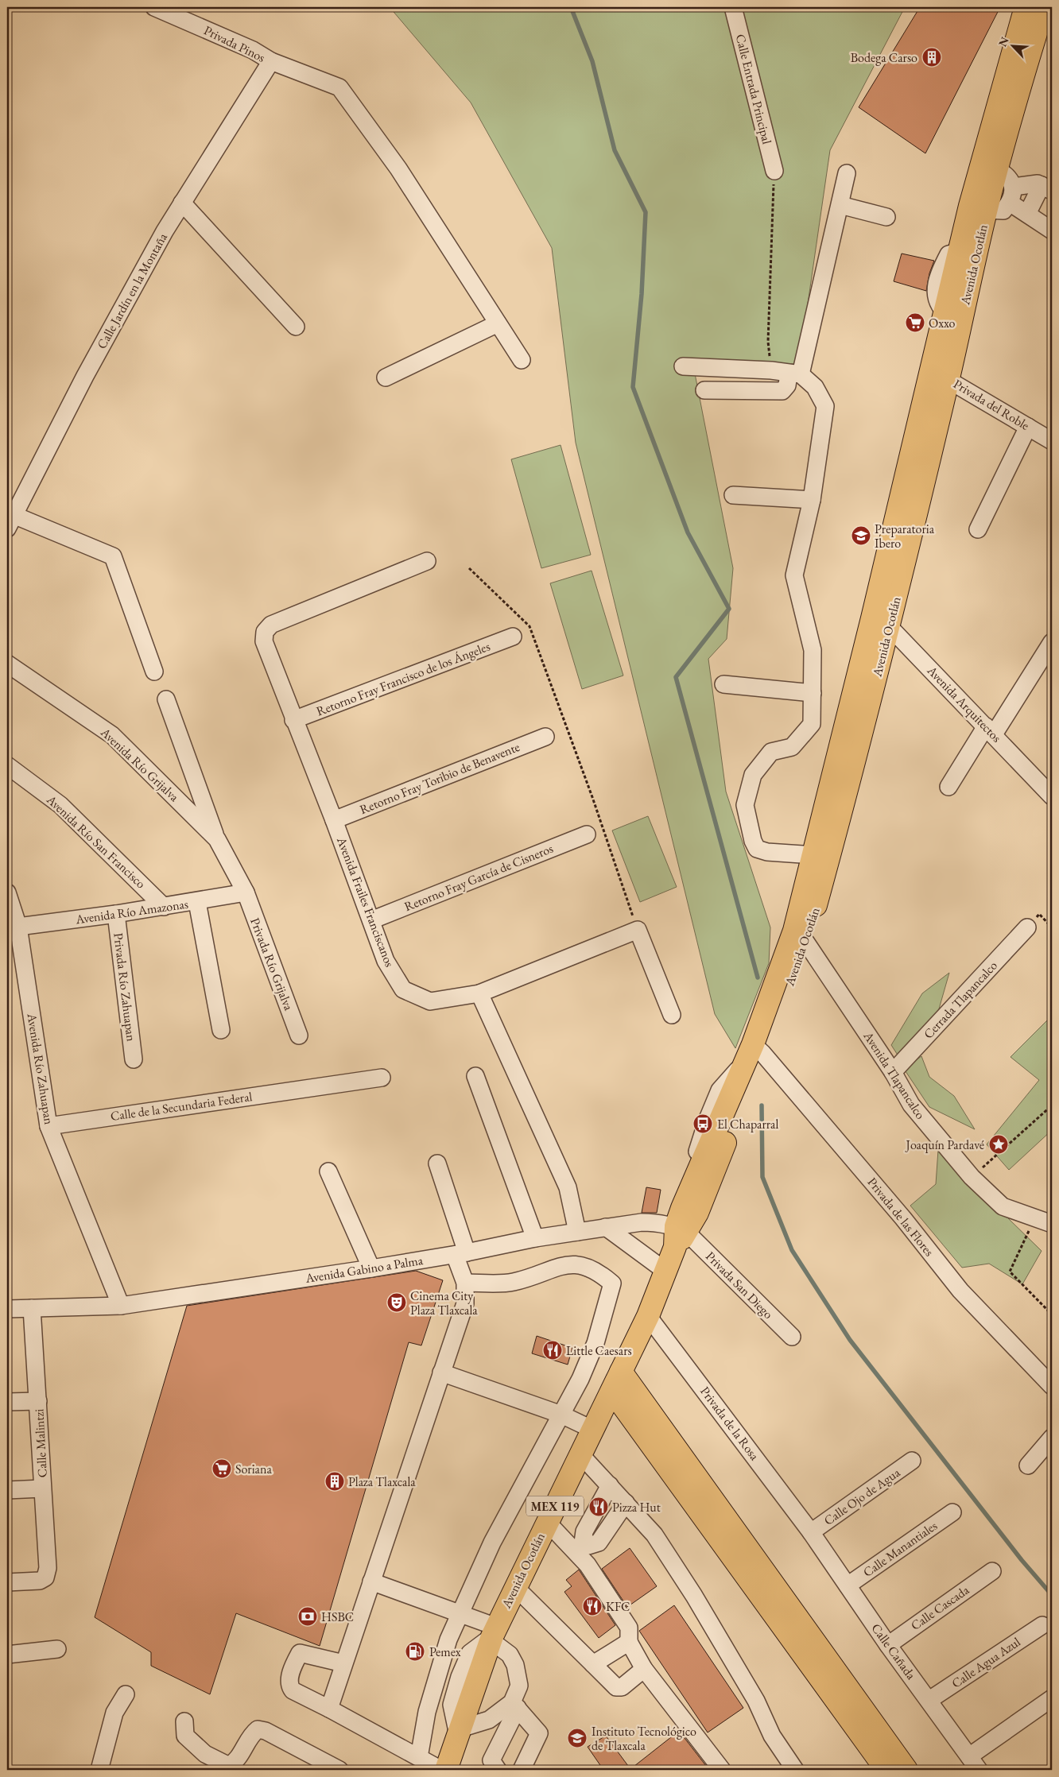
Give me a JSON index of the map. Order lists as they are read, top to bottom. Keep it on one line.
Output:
{"streets":{"main road":["Avenida Ocotlán","MEX 119"],"street":["Privada Pinos","Calle Entrada Principal","Calle Jardín en la Montaña","Privada del Roble","Retorno Fray Francisco de los Ángeles","Avenida Arquitectos","Avenida Río Grijalva","Retorno Fray Toribio de Benavente","Avenida Río San Francisco","Retorno Fray García de Cisneros","Avenida Frailes Franciscanos","Avenida Río Amazonas","Privada Río Grijalva","Privada Río Zahuapan","Cerrada Tlapancalco","Avenida Río Zahuapan","Avenida Tlapancalco","Calle de la Secundaria Federal","Privada de las Flores","Avenida Gabino a Palma","Privada San Diego","Privada de la Rosa","Calle Malintzi","Calle Ojo de Agua","Calle Manantiales","Calle Cascada","Calle Cañada","Calle Agua Azul"]},"crossings":[["Privada Pinos","Calle Jardín en la Montaña"],["Avenida Ocotlán","Privada del Roble"],["Avenida Ocotlán","Avenida Arquitectos"],["Avenida Ocotlán","Avenida Tlapancalco"],["Avenida Ocotlán","Privada de las Flores"],["Avenida Ocotlán","Avenida Gabino a Palma"],["Avenida Ocotlán","Privada San Diego"],["Avenida Ocotlán","Privada de la Rosa"],["Retorno Fray Francisco de los Ángeles","Avenida Frailes Franciscanos"],["Avenida Río Grijalva","Avenida Río Amazonas"],["Avenida Río Grijalva","Privada Río Grijalva"],["Retorno Fray Toribio de Benavente","Avenida Frailes Franciscanos"],["Avenida Río San Francisco","Avenida Río Amazonas"],["Retorno Fray García de Cisneros","Avenida Frailes Franciscanos"],["Avenida Río Amazonas","Privada Río Grijalva"],["Avenida Río Amazonas","Privada Río Zahuapan"],["Avenida Río Amazonas","Avenida Río Zahuapan"],["Cerrada Tlapancalco","Avenida Tlapancalco"],["Avenida Río Zahuapan","Calle de la Secundaria Federal"],["Avenida Río Zahuapan","Avenida Gabino a Palma"],["Avenida Gabino a Palma","Privada San Diego"],["Avenida Gabino a Palma","Calle Malintzi"],["Privada de la Rosa","Calle Ojo de Agua"],["Privada de la Rosa","Calle Cañada"],["Calle Ojo de Agua","Calle Cañada"],["Calle Manantiales","Calle Cañada"],["Calle Cascada","Calle Cañada"],["Calle Cañada","Calle Agua Azul"]],"places":{"building":["Bodega Carso","Plaza Tlaxcala"],"supermarket":["Oxxo","Soriana"],"school or university":["Preparatoria Ibero","Instituto Tecnológico de Tlaxcala"],"bus stop":["El Chaparral"],"place":["Joaquín Pardavé"],"theatre":["Cinema City Plaza Tlaxcala"],"restaurant":["Little Caesars","Pizza Hut","KFC"],"bank":["HSBC"],"fuel station":["Pemex"]},"north":"top left"}
